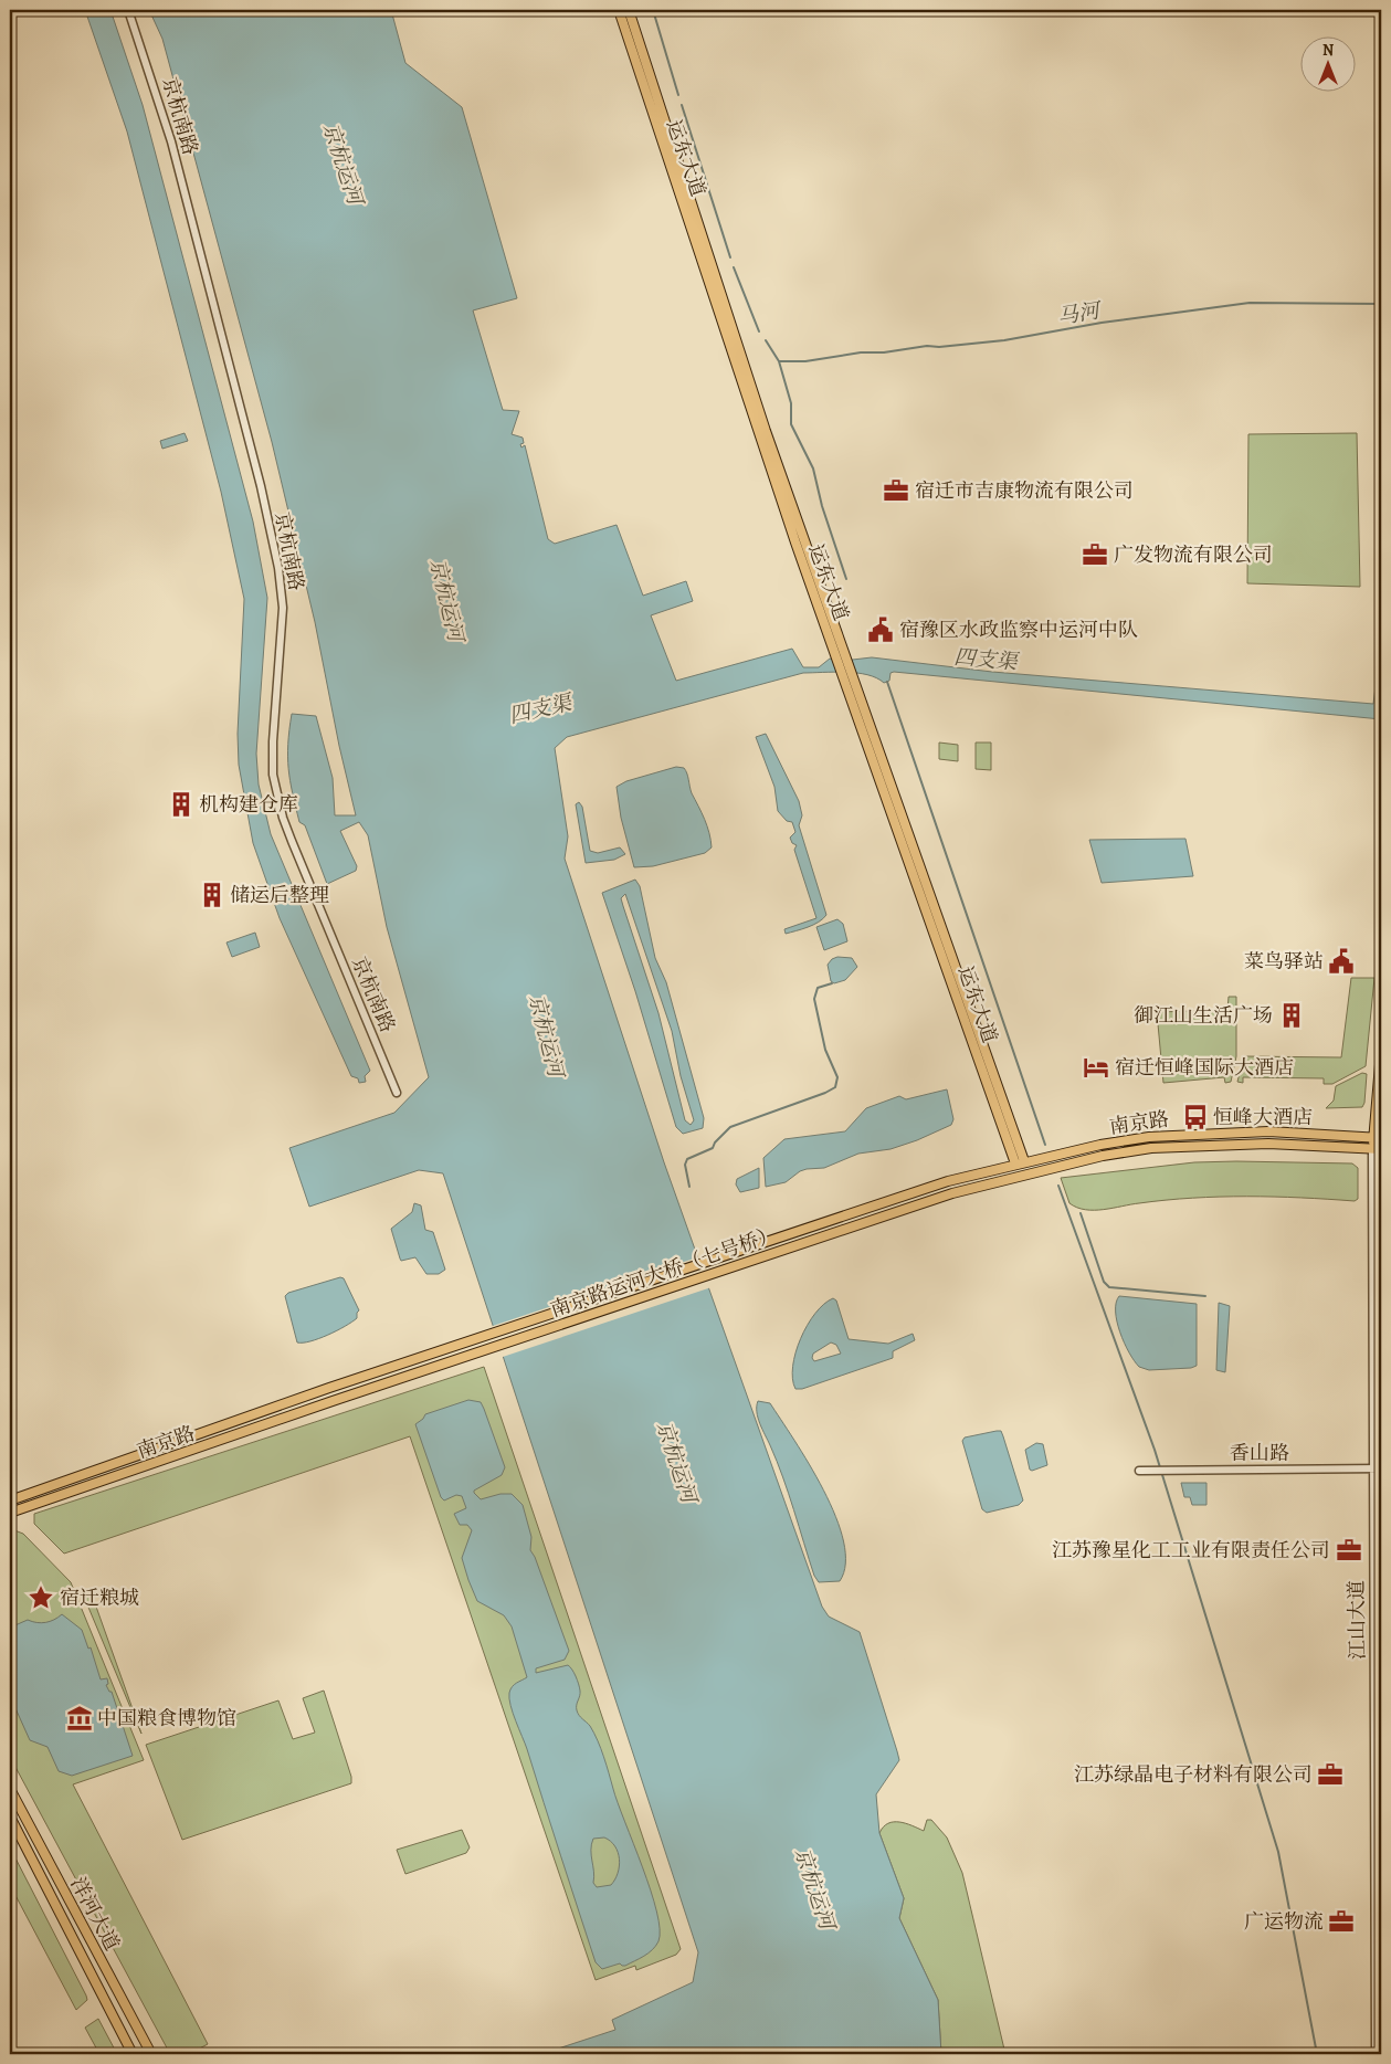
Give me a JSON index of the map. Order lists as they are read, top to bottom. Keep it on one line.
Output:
{"streets":{"main road":["运东大道","南京路","南京路运河大桥（七号桥）","江山大道","洋河大道"],"street":["京杭南路","香山路"]},"crossings":[["运东大道","南京路"],["南京路","南京路运河大桥（七号桥）"],["南京路","江山大道"],["香山路","江山大道"]],"water":["京杭运河","马河","四支渠"],"places":{"office":["宿迁市吉康物流有限公司","广发物流有限公司","江苏豫星化工工业有限责任公司","江苏绿晶电子材料有限公司","广运物流"],"public building":["宿豫区水政监察中运河中队","菜鸟驿站"],"building":["机构建仓库","储运后整理","御江山生活广场"],"hotel":["宿迁恒峰国际大酒店"],"bus stop":["恒峰大酒店"],"place":["宿迁粮城"],"museum":["中国粮食博物馆"]},"north":"top"}
